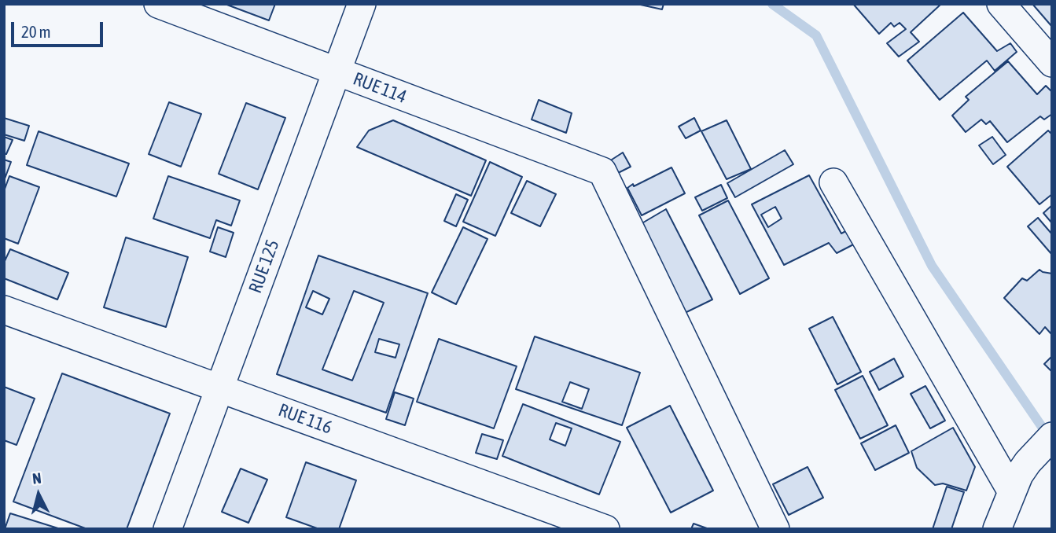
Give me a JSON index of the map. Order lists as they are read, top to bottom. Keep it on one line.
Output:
{"streets":{"street":["RUE 114","RUE 125","RUE 116"]},"crossings":[["RUE 114","RUE 125"],["RUE 125","RUE 116"]],"scale_bar":"20 m","north":"top"}
